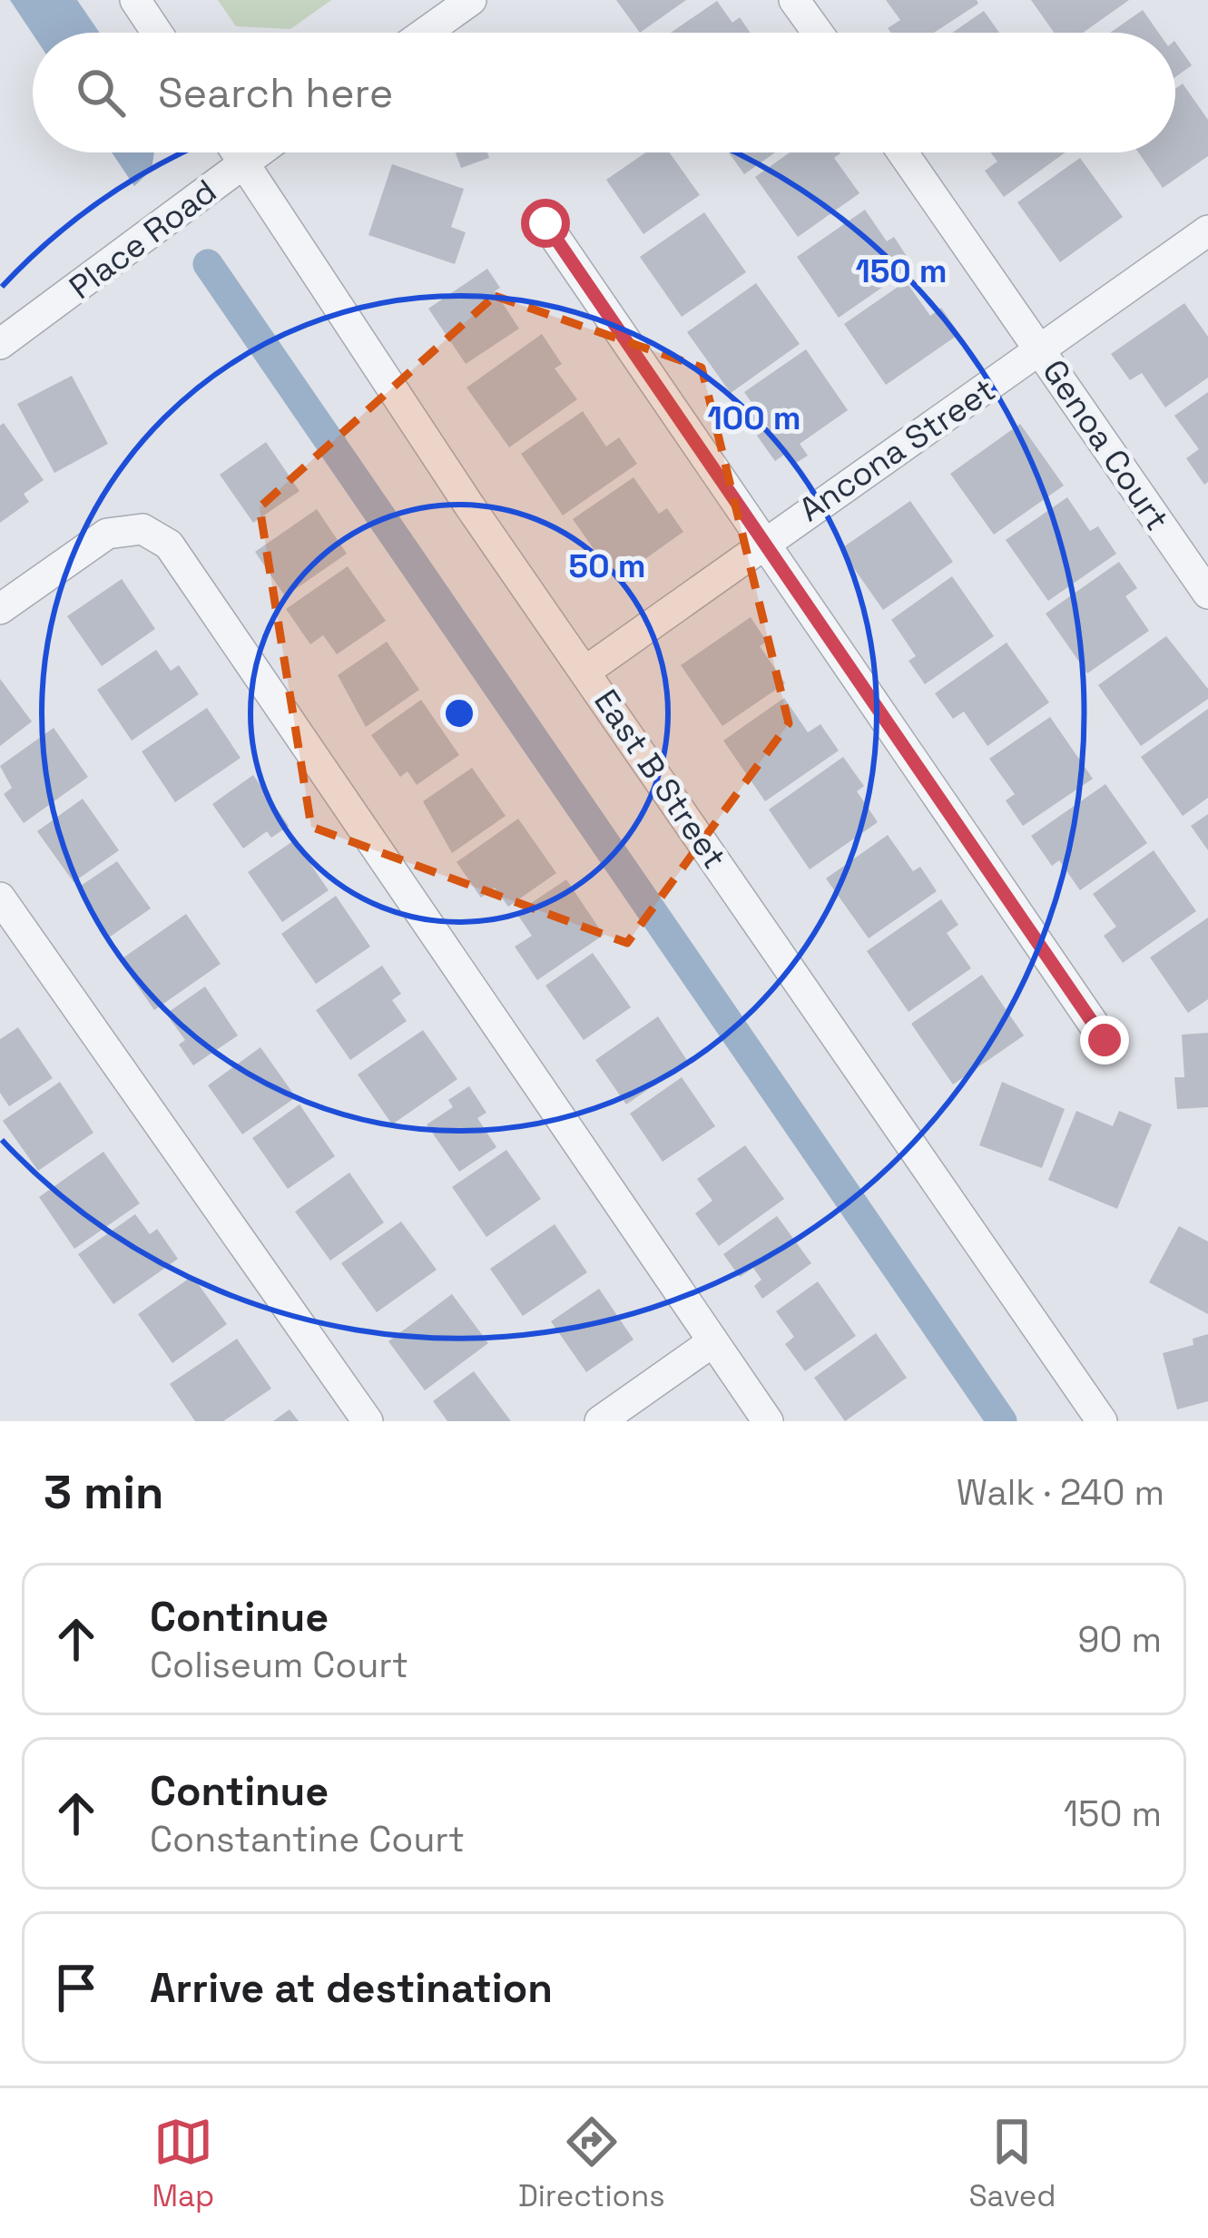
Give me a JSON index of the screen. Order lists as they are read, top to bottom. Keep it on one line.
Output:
{"streets":{"street":["Place Road","Genoa Court","Ancona Street","East B Street"]},"crossings":[["Place Road","East B Street"],["Genoa Court","Ancona Street"],["Ancona Street","East B Street"]],"page":{"search":"Search here","heading":["3 min","Walk · 240 m"],"list":[["Continue","Coliseum Court","90 m"],["Continue","Constantine Court","150 m"],"Arrive at destination"],"nav":["Map","Directions","Saved"]},"rings":["150 m","100 m","50 m"]}
